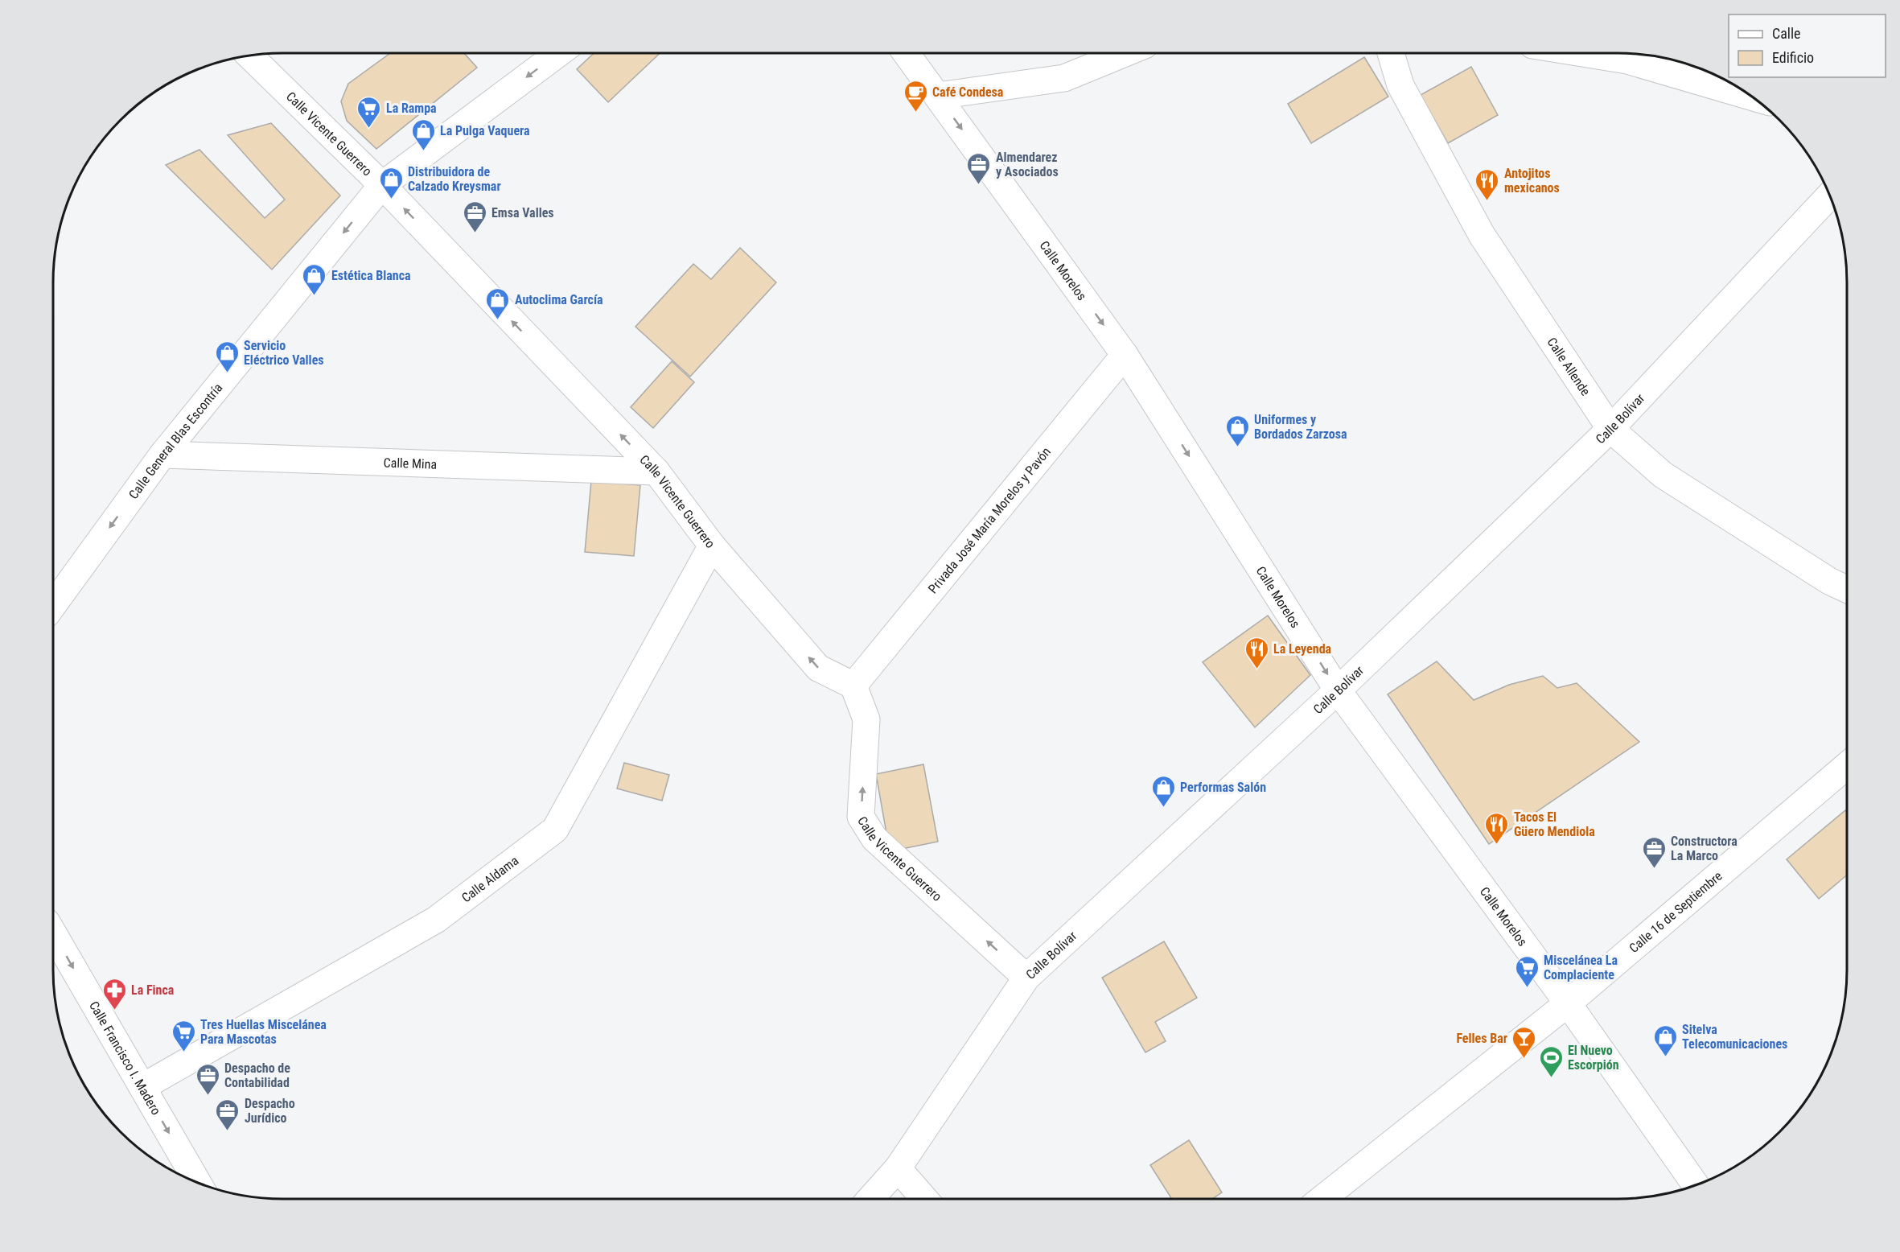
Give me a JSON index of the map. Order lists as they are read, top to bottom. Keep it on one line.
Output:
{"streets":{"street":["Calle Vicente Guerrero","Calle Morelos","Calle Allende","Calle Bolívar","Calle General Blas Escontría","Calle Mina","Privada José María Morelos y Pavón","Calle Aldama","Calle 16 de Septiembre","Calle Francisco I. Madero"]},"crossings":[["Calle Vicente Guerrero","Calle Bolívar"],["Calle Vicente Guerrero","Calle General Blas Escontría"],["Calle Vicente Guerrero","Calle Mina"],["Calle Vicente Guerrero","Privada José María Morelos y Pavón"],["Calle Vicente Guerrero","Calle Aldama"],["Calle Morelos","Calle Bolívar"],["Calle Morelos","Privada José María Morelos y Pavón"],["Calle Morelos","Calle 16 de Septiembre"],["Calle Allende","Calle Bolívar"],["Calle General Blas Escontría","Calle Mina"],["Calle Aldama","Calle Francisco I. Madero"]],"one_way":["Calle Vicente Guerrero","Calle Morelos","Calle General Blas Escontría","Calle Francisco I. Madero"],"places":{"cafe":["Café Condesa"],"supermarket":["La Rampa","Miscelánea La Complaciente","Tres Huellas Miscelánea Para Mascotas"],"shop":["La Pulga Vaquera","Distribuidora de Calzado Kreysmar","Estética Blanca","Autoclima García","Servicio Eléctrico Valles","Uniformes y Bordados Zarzosa","Performas Salón","Sitelva Telecomunicaciones"],"office":["Almendarez y Asociados","Emsa Valles","Constructora La Marco","Despacho de Contabilidad","Despacho Jurídico"],"restaurant":["Antojitos mexicanos","La Leyenda","Tacos El Güero Mendiola"],"pharmacy":["La Finca"],"bar":["Felles Bar"],"sports":["El Nuevo Escorpión"]},"legend":["Calle","Edificio"]}
